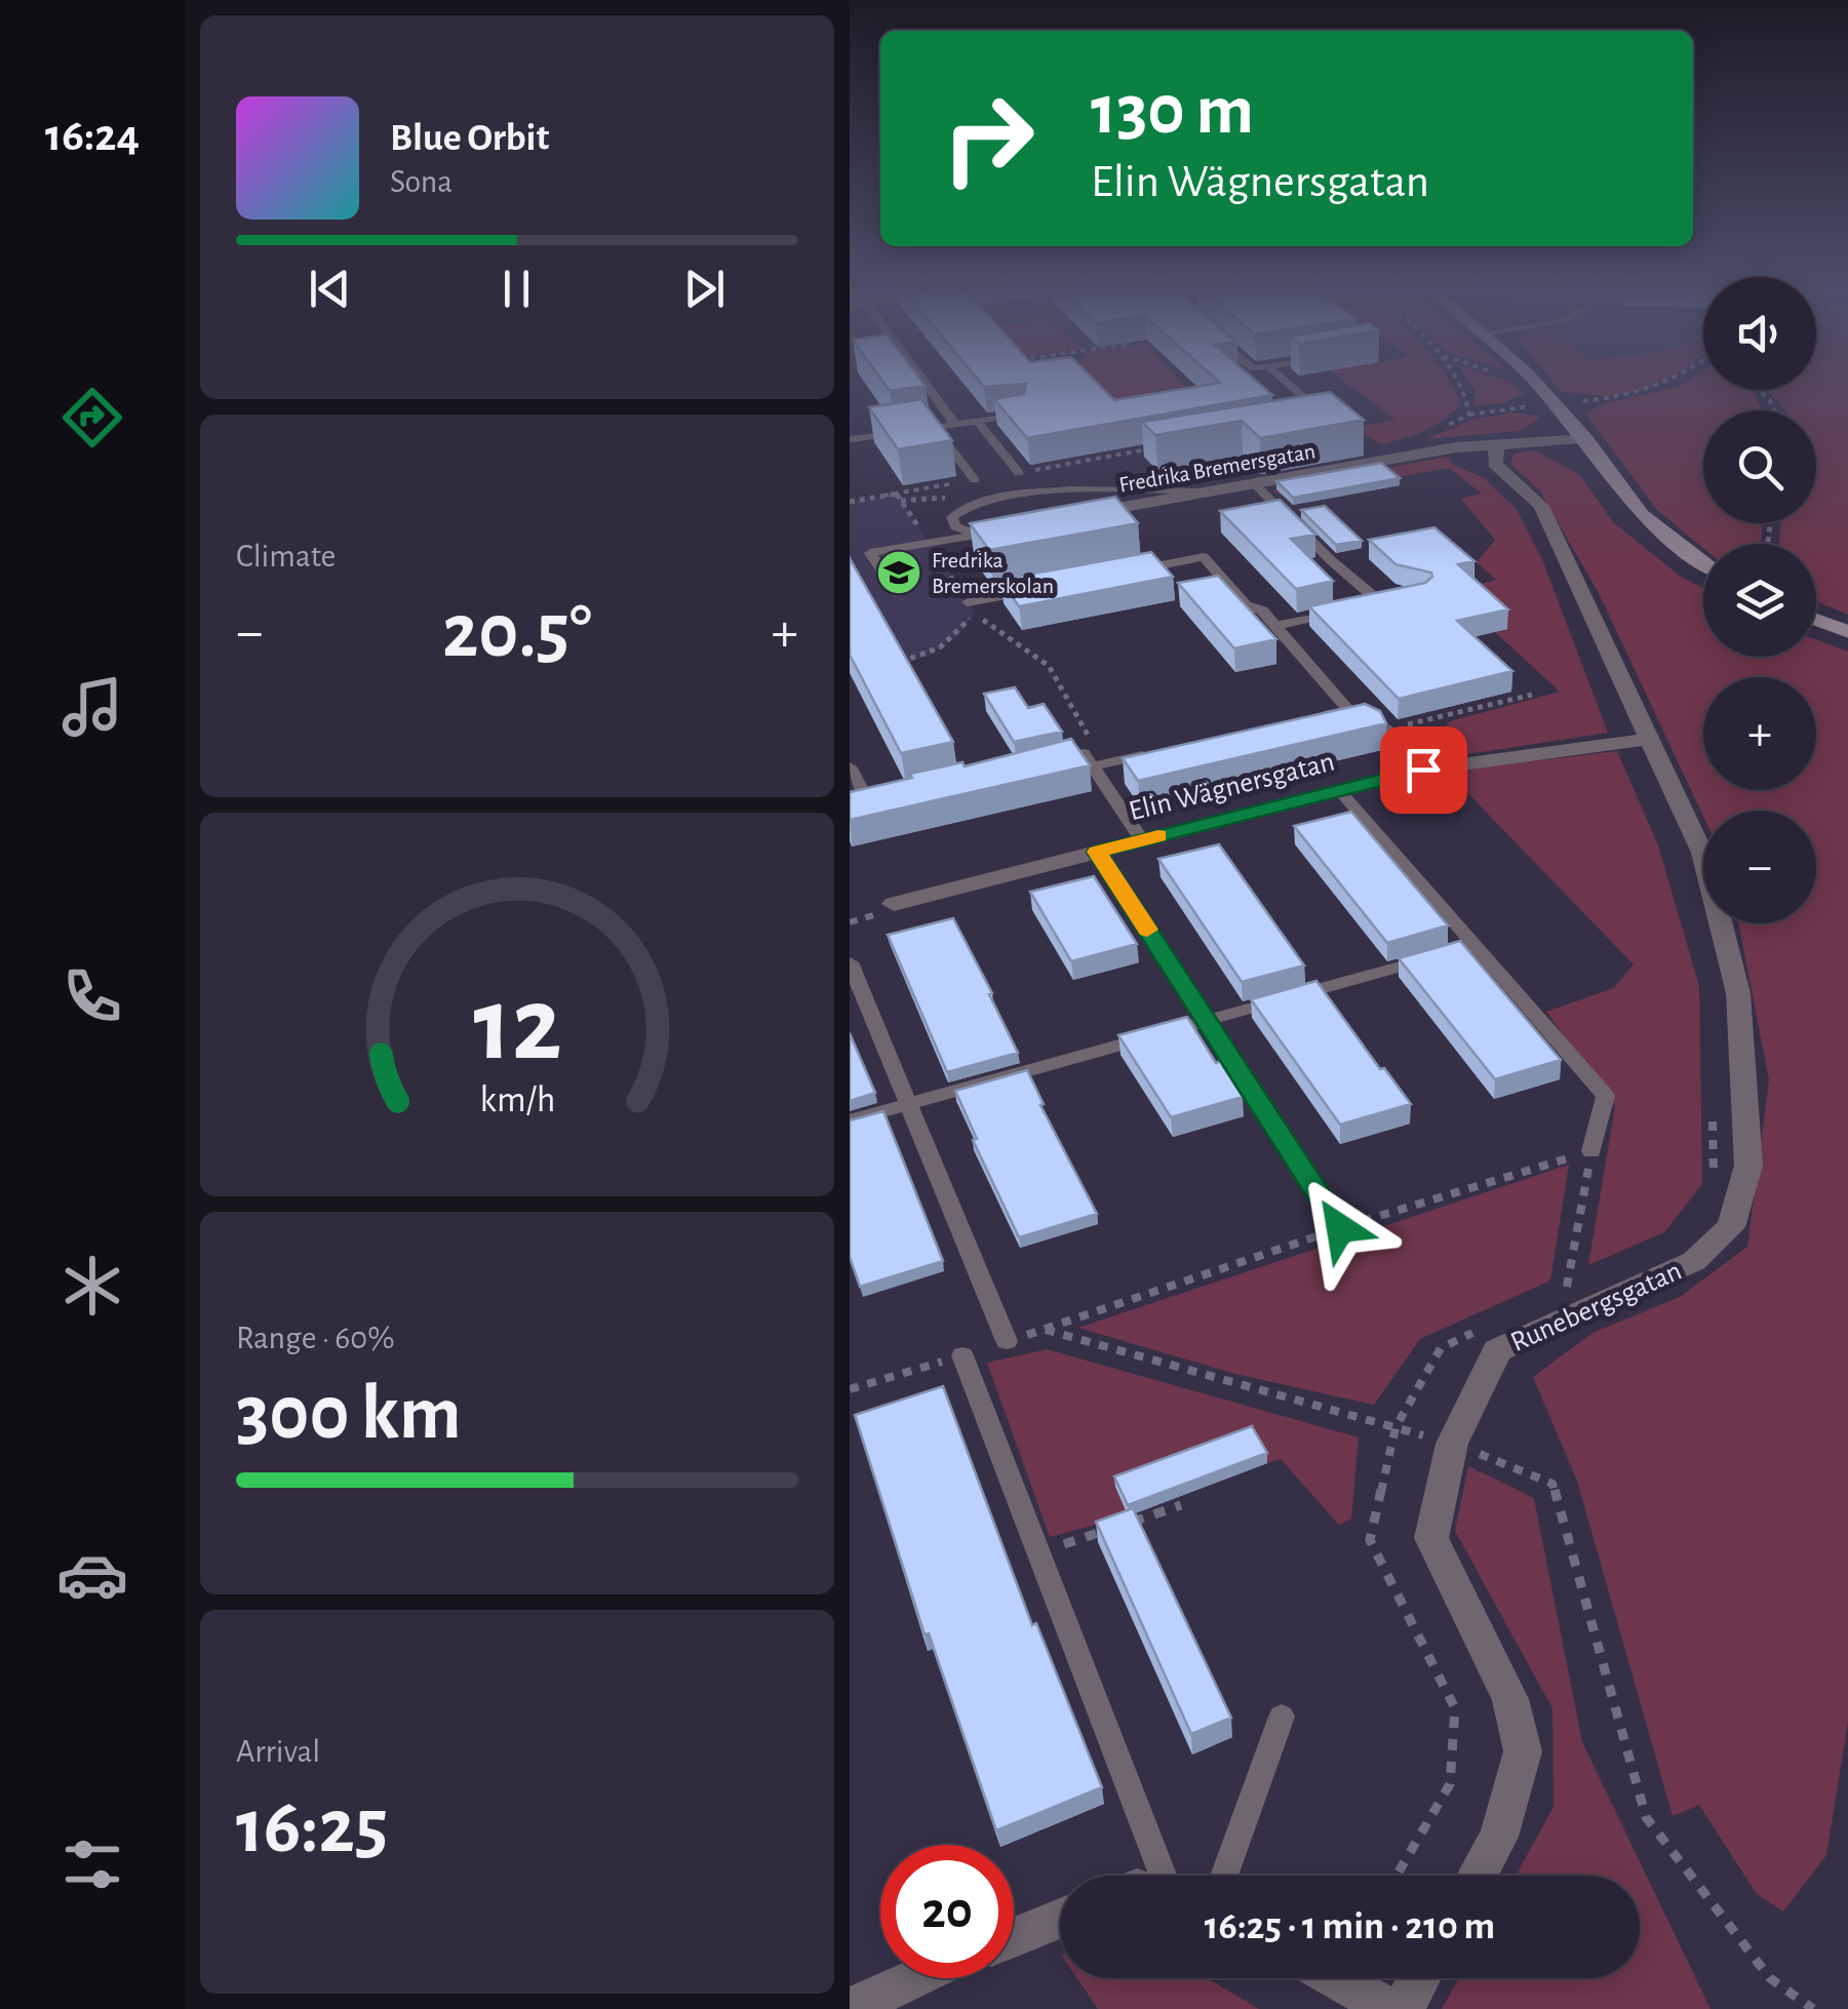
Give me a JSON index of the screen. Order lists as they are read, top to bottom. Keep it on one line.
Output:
{"streets":{"street":["Fredrika Bremersgatan","Elin Wägnersgatan","Runebergsgatan"]},"crossings":[["Fredrika Bremersgatan","Runebergsgatan"],["Elin Wägnersgatan","Runebergsgatan"]],"places":{"school or university":["Fredrika Bremerskolan"]},"page":{"tabs":"16:24","turn":["130 m","Elin Wägnersgatan"],"song":["Blue Orbit","Sona"],"map_buttons":["+","−"],"tile":["Climate",["Range · 60%","300 km"],["Arrival","16:25"]],"heat":["−","20.5°","+"],"limit":"20","trip":"16:25 · 1 min · 210 m","gauge":["12","km/h"]}}
